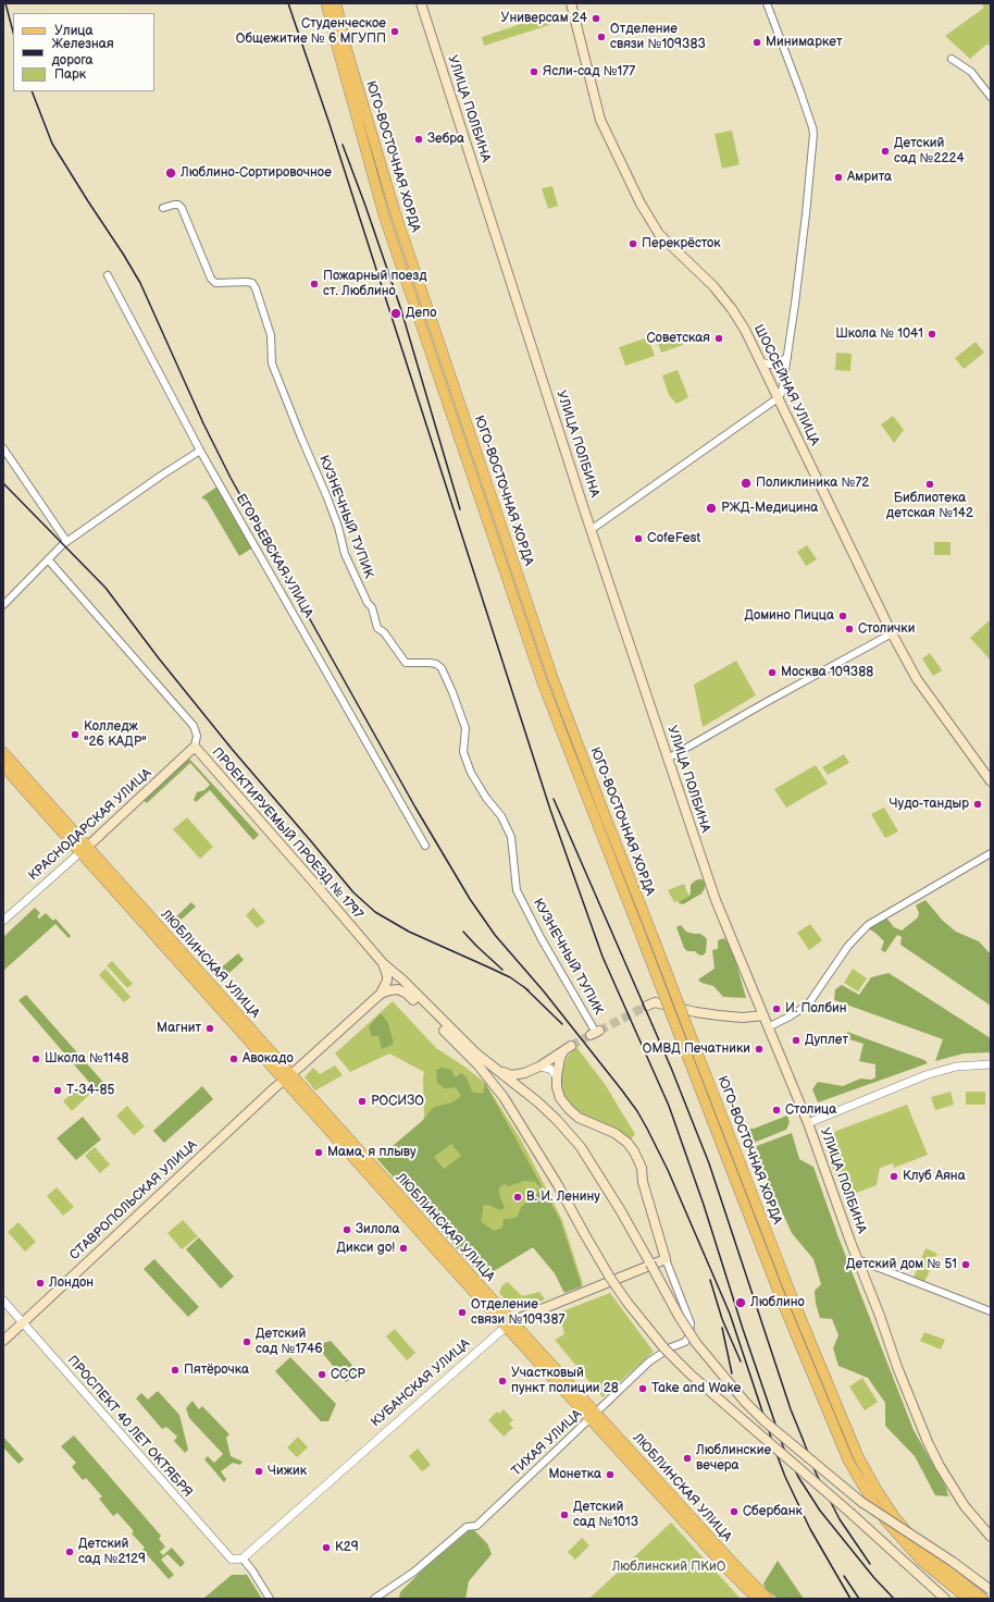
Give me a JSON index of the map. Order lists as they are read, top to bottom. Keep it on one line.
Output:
{"streets":{"main road":["УЛИЦА ПОЛБИНА","ЮГО-ВОСТОЧНАЯ ХОРДА","ШОССЕЙНАЯ УЛИЦА","КРАСНОДАРСКАЯ УЛИЦА","ПРОЕКТИРУЕМЫЙ ПРОЕЗД № 1797","ЛЮБЛИНСКАЯ УЛИЦА","СТАВРОПОЛЬСКАЯ УЛИЦА","КУБАНСКАЯ УЛИЦА"],"street":["КУЗНЕЧНЫЙ ТУПИК","ЕГОРЬЕВСКАЯ УЛИЦА","ПРОСПЕКТ 40 ЛЕТ ОКТЯБРЯ","ТИХАЯ УЛИЦА"]},"crossings":[["КРАСНОДАРСКАЯ УЛИЦА","ПРОЕКТИРУЕМЫЙ ПРОЕЗД № 1797"],["КРАСНОДАРСКАЯ УЛИЦА","ЛЮБЛИНСКАЯ УЛИЦА"],["ЛЮБЛИНСКАЯ УЛИЦА","СТАВРОПОЛЬСКАЯ УЛИЦА"],["ЛЮБЛИНСКАЯ УЛИЦА","КУБАНСКАЯ УЛИЦА"],["ЛЮБЛИНСКАЯ УЛИЦА","ТИХАЯ УЛИЦА"],["СТАВРОПОЛЬСКАЯ УЛИЦА","ПРОСПЕКТ 40 ЛЕТ ОКТЯБРЯ"],["КУБАНСКАЯ УЛИЦА","ПРОСПЕКТ 40 ЛЕТ ОКТЯБРЯ"],["КУБАНСКАЯ УЛИЦА","ТИХАЯ УЛИЦА"]],"parks":["Люблинский ПКиО"],"places":["Универсам 24","Студенческое Общежитие № 6 МГУПП","Отделение связи №109383","Минимаркет","Ясли-сад №177","Зебра","Детский сад №2224","Люблино-Сортировочное","Амрита","Перекрёсток","Пожарный поезд ст. Люблино","Депо","Школа № 1041","Советская","Поликлиника №72","Библиотека детская №142","РЖД-Медицина","CofeFest","Домино Пицца","Столички","Москва 109388","Колледж \"26 КАДР\"","Чудо-тандыр","И. Полбин","Магнит","Дуплет","ОМВД Печатники","Школа №1148","Авокадо","Т-34-85","РОСИЗО","Столица","Мама, я плыву","Клуб Аяна","В. И. Ленину","Зилола","Дикси go!","Детский дом № 51","Лондон","Люблино","Отделение связи №109387","Детский сад №1746","Пятёрочка","СССР","Участковый пункт полиции 28","Take and Wake","Люблинские вечера","Чижик","Монетка","Сбербанк","Детский сад №1013","К29","Детский сад №2129"],"legend":["Улица","Железная дорога","Парк"]}
